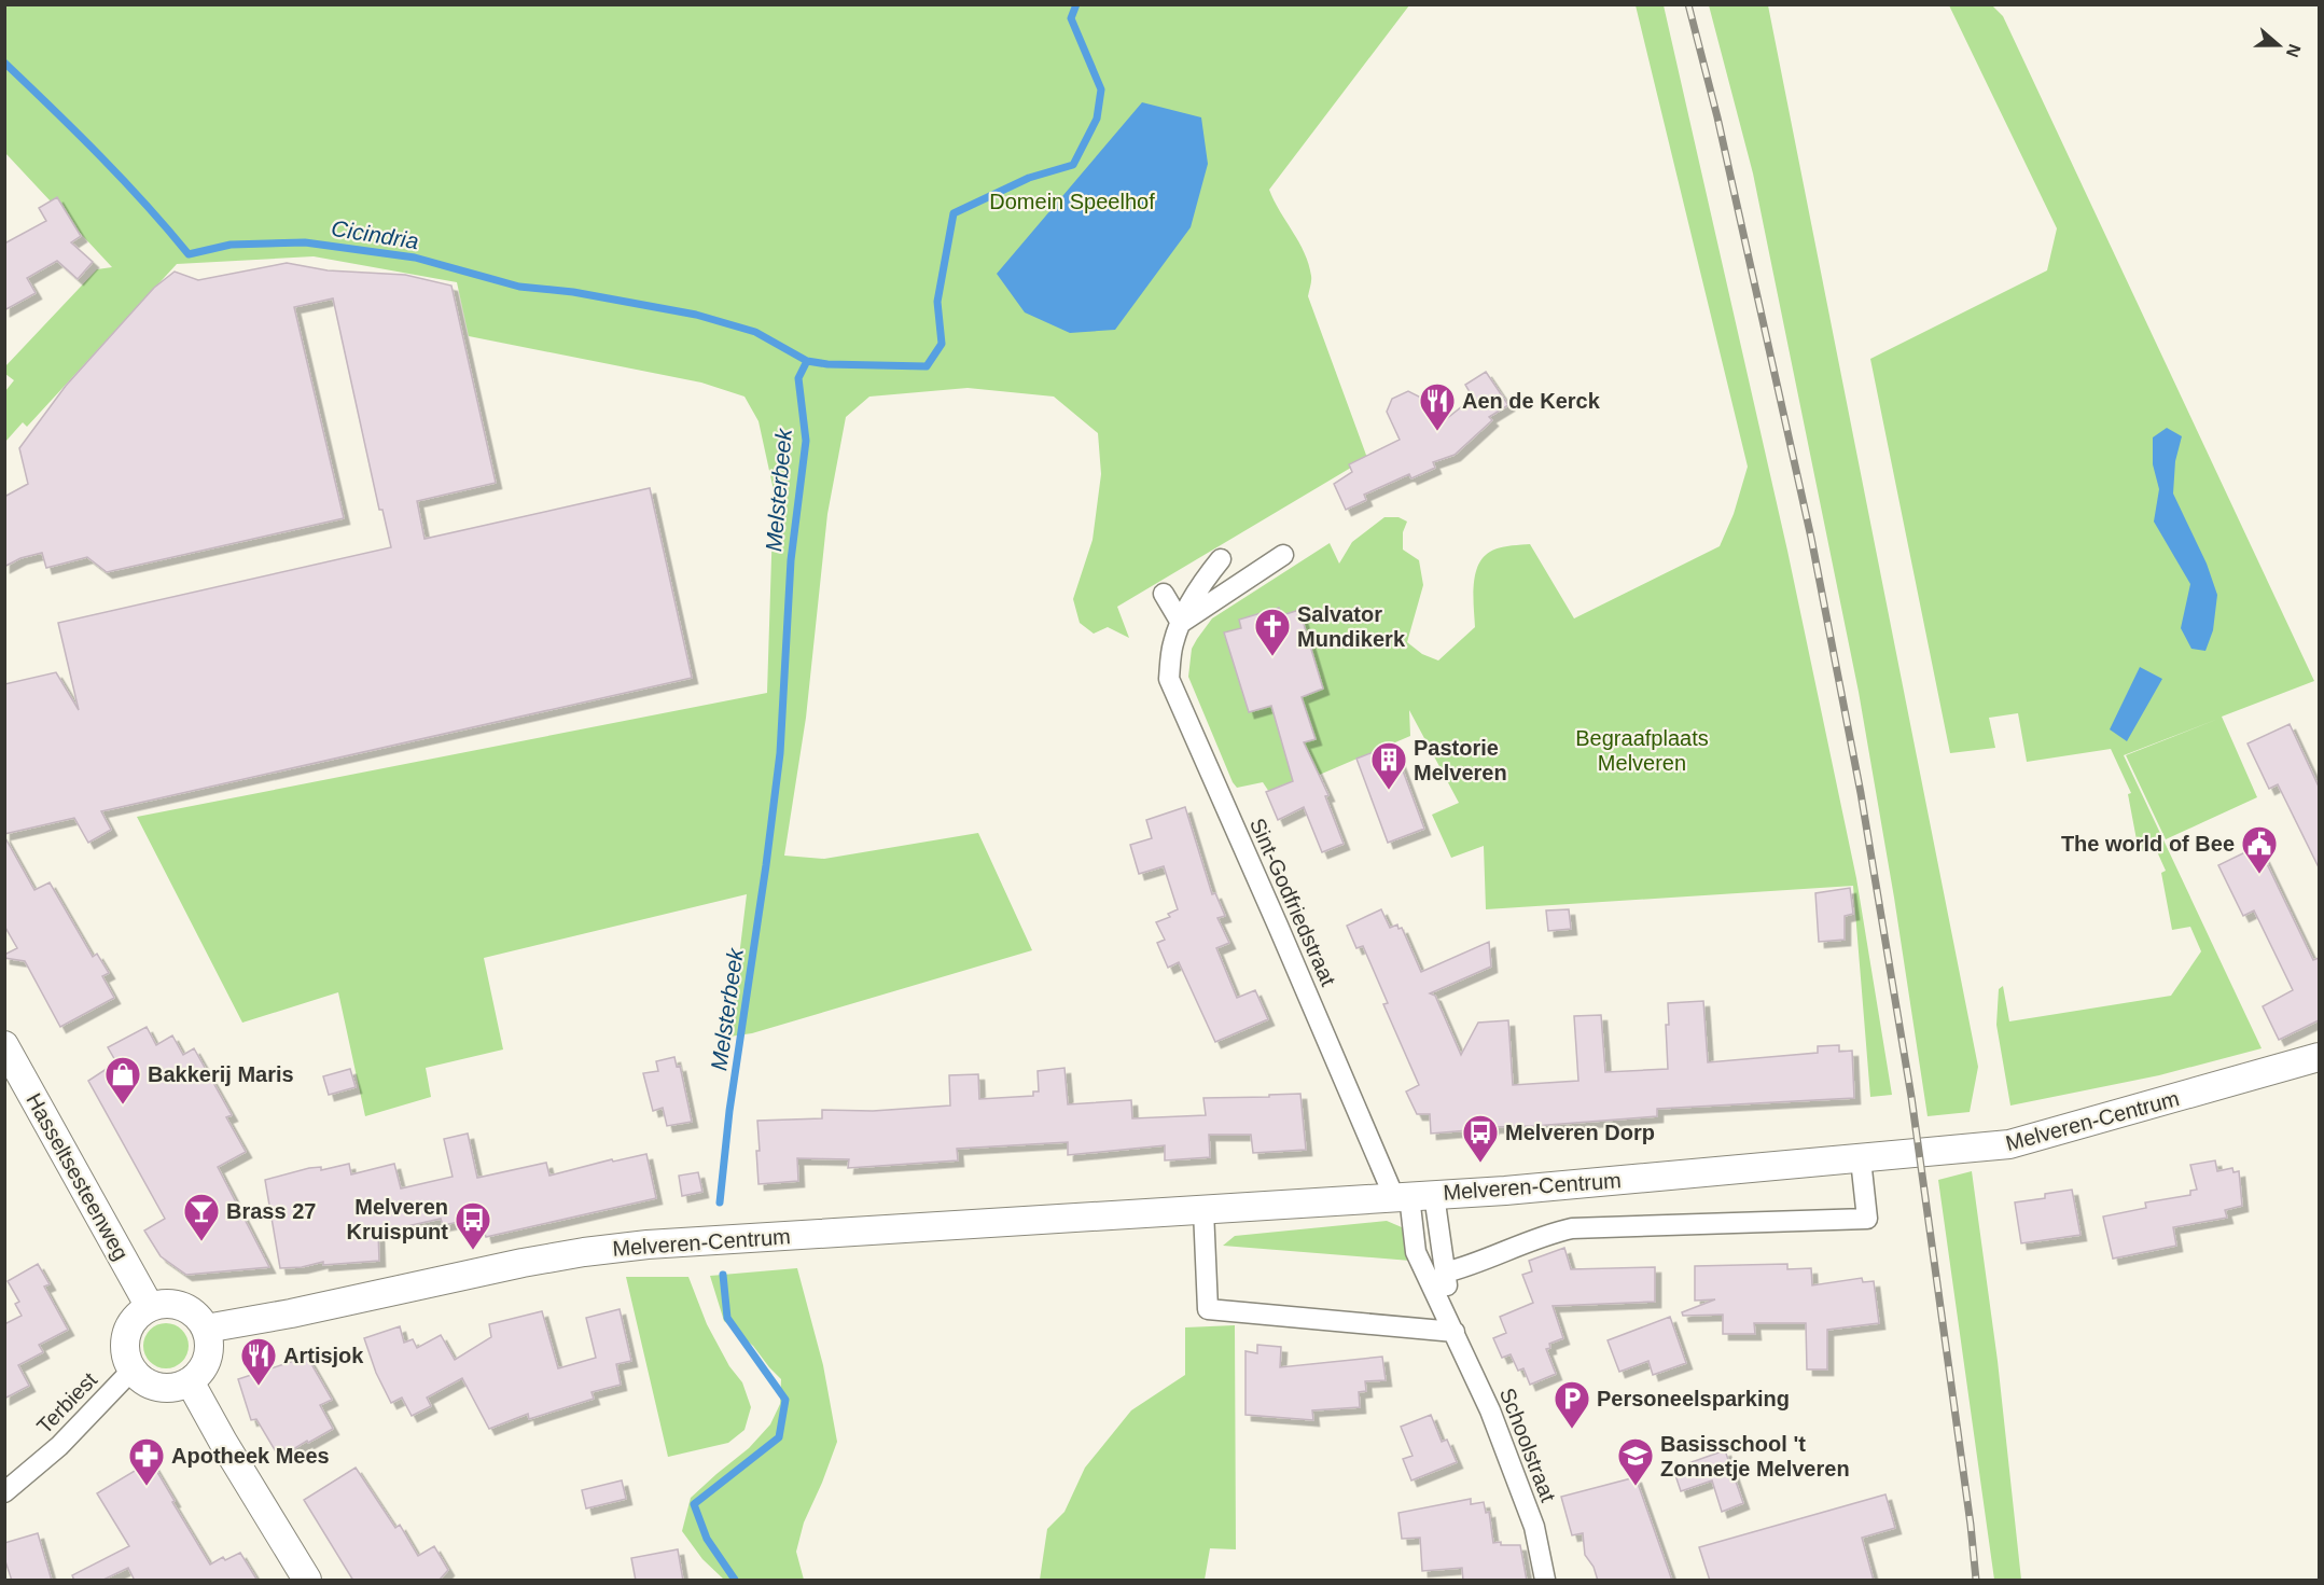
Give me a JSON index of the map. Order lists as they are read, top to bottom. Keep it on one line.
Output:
{"streets":{"main road":["Melveren-Centrum","Hasseltsesteenweg"],"street":["Sint-Godfriedstraat","Terbiest","Schoolstraat"]},"crossings":[["Sint-Godfriedstraat","Melveren-Centrum"],["Sint-Godfriedstraat","Schoolstraat"],["Melveren-Centrum","Hasseltsesteenweg"],["Melveren-Centrum","Terbiest"],["Melveren-Centrum","Schoolstraat"],["Hasseltsesteenweg","Terbiest"]],"water":["Cicindria","Melsterbeek"],"parks":["Domein Speelhof","Begraafplaats Melveren"],"places":{"restaurant":["Aen de Kerck","Artisjok"],"church":["Salvator Mundikerk"],"building":["Pastorie Melveren"],"public building":["The world of Bee"],"shop":["Bakkerij Maris"],"bus stop":["Melveren Dorp","Melveren Kruispunt"],"bar":["Brass 27"],"parking":["Personeelsparking"],"pharmacy":["Apotheek Mees"],"school or university":["Basisschool 't Zonnetje Melveren"]},"north":"right"}
